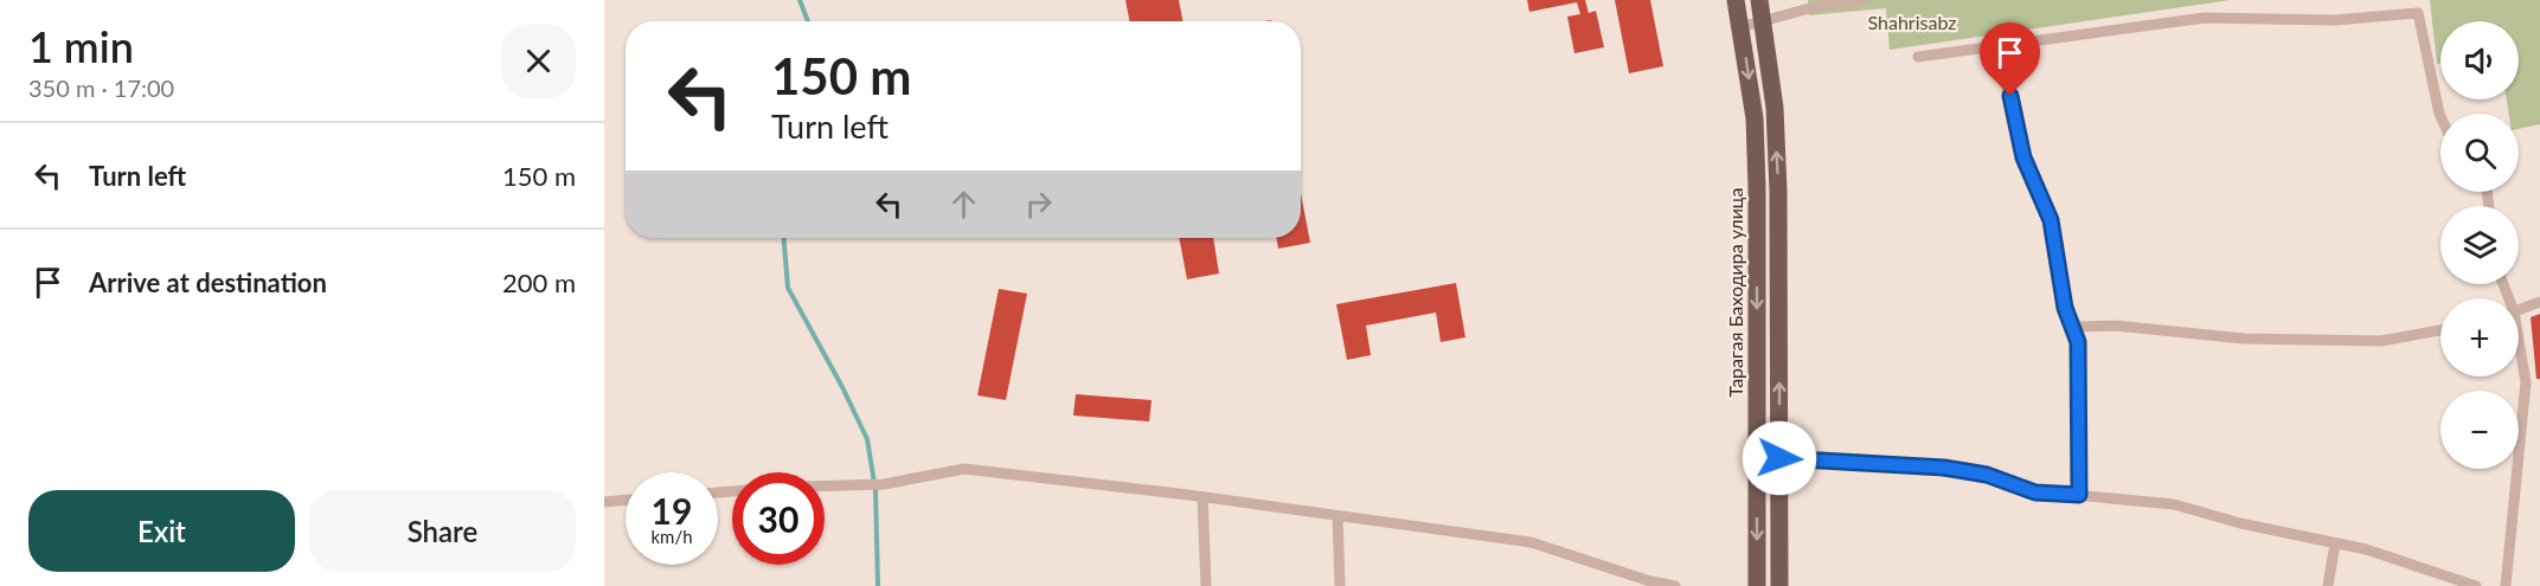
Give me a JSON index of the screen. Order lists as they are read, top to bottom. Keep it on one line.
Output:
{"streets":{"main road":["Тарагая Баходира улица"]},"parks":["Shahrisabz"],"page":{"heading":["1 min","350 m · 17:00"],"map_buttons":["+","−"],"turn":["150 m","Turn left"],"list":[{"name":"Turn left","value":"150 m"},{"name":"Arrive at destination","value":"200 m"}],"speed":"19 km/h","limit":"30","buttons":["Exit","Share"]}}
